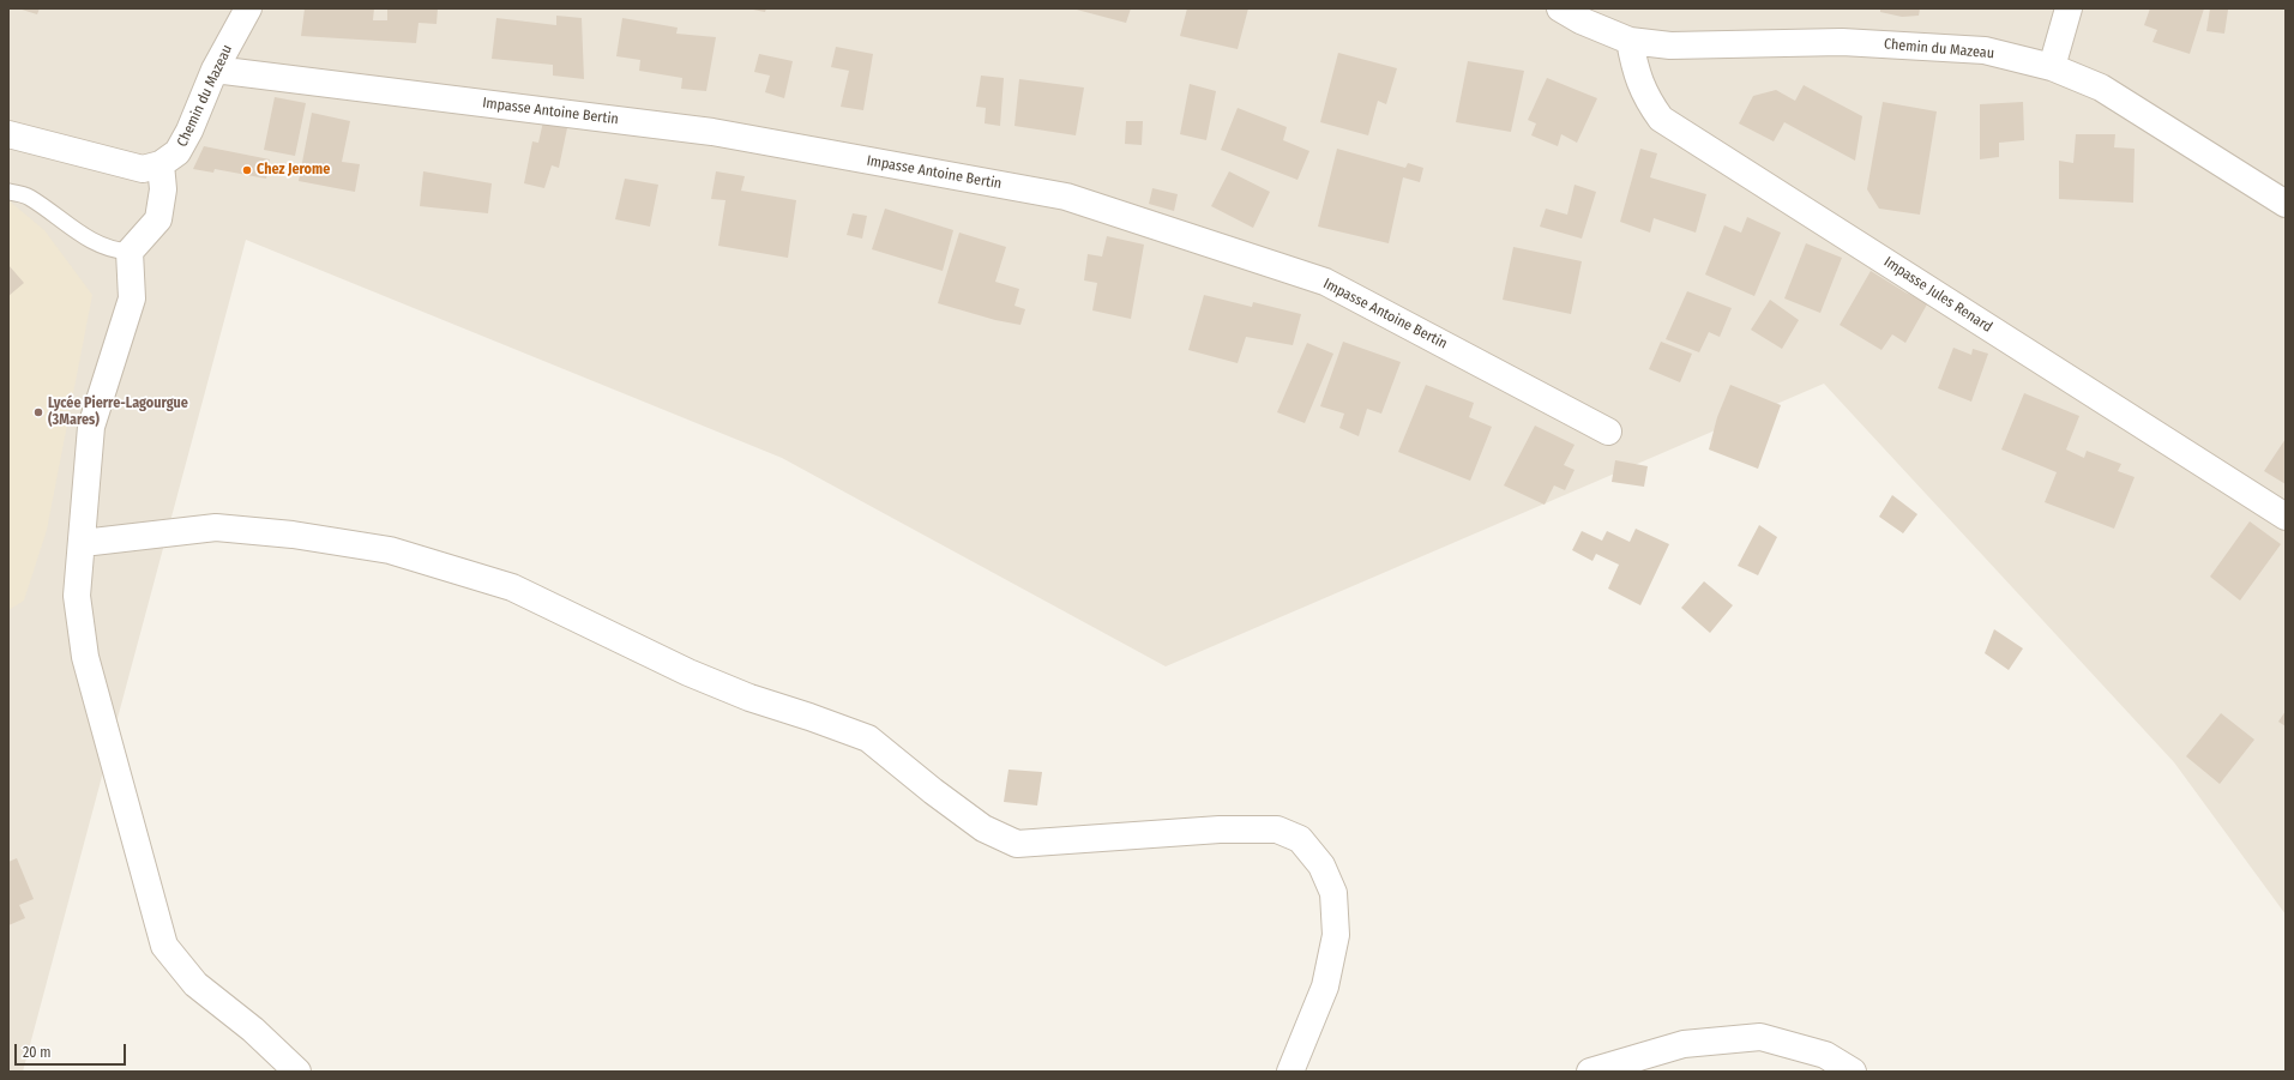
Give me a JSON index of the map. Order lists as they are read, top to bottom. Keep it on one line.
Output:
{"streets":{"street":["Chemin du Mazeau","Impasse Antoine Bertin","Impasse Jules Renard"]},"crossings":[["Chemin du Mazeau","Impasse Antoine Bertin"],["Chemin du Mazeau","Impasse Jules Renard"]],"places":["Chez Jerome","Lycée Pierre-Lagourgue (3Mares)"],"scale_bar":"20 m"}
